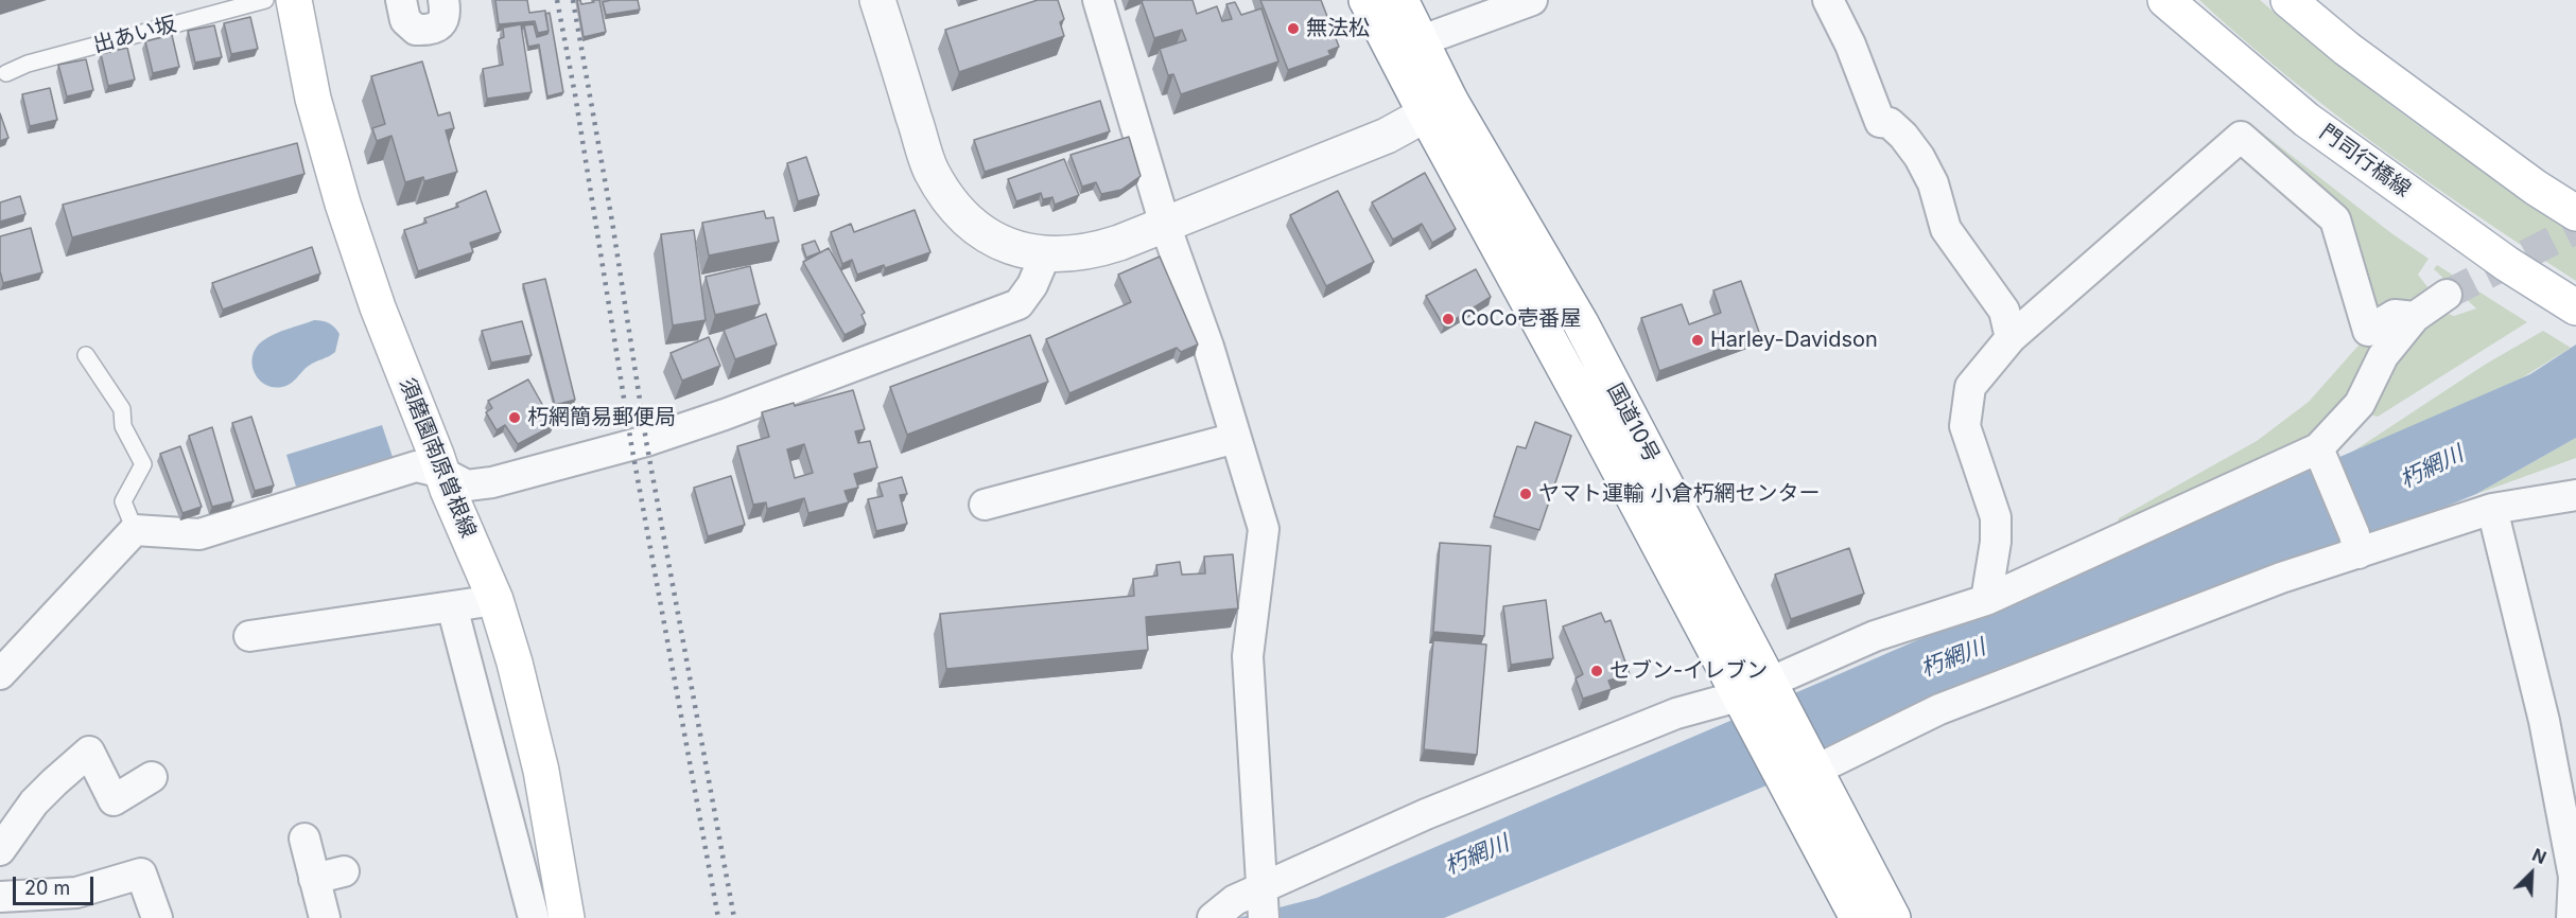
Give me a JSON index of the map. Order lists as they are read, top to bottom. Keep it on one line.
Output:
{"streets":{"main road":["門司行橋線","国道10号","須磨園南原曽根線"],"lane":["出あい坂"]},"water":["朽網川"],"places":["無法松","CoCo壱番屋","Harley-Davidson","朽網簡易郵便局","ヤマト運輸 小倉朽網センター","セブン-イレブン"],"scale_bar":"20 m","north":"top right"}
